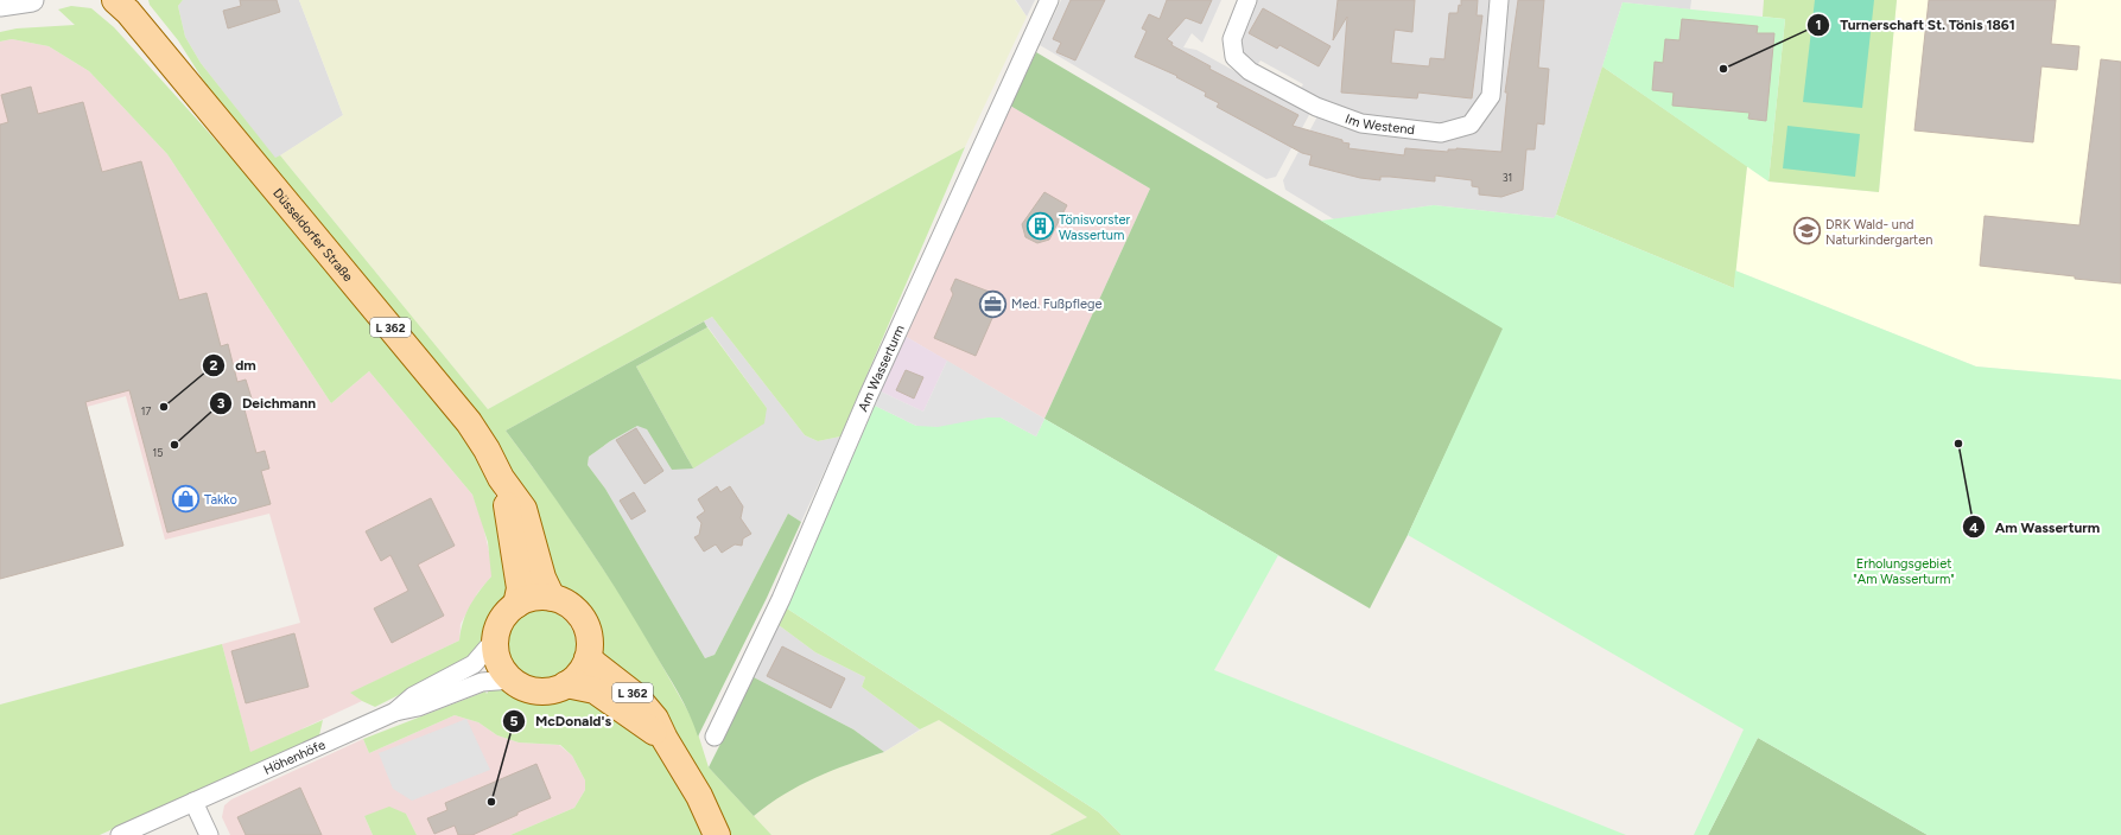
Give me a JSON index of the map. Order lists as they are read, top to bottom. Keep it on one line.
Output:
{"streets":{"main road":["Düsseldorfer Straße","L 362"],"street":["Im Westend","Am Wasserturm","Höhenhöfe"]},"crossings":[["Düsseldorfer Straße","L 362"],["Düsseldorfer Straße","Höhenhöfe"],["L 362","Höhenhöfe"]],"parks":["Erholungsgebiet \"Am Wasserturm\""],"places":{"other":["Turnerschaft St. Tönis 1861","dm","Am Wasserturm","Deichmann","McDonald's"],"building":["Tönisvorster Wassertum"],"school or university":["DRK Wald- und Naturkindergarten"],"office":["Med. Fußpflege"],"shop":["Takko"]},"house_numbers":["31","17","15"]}
